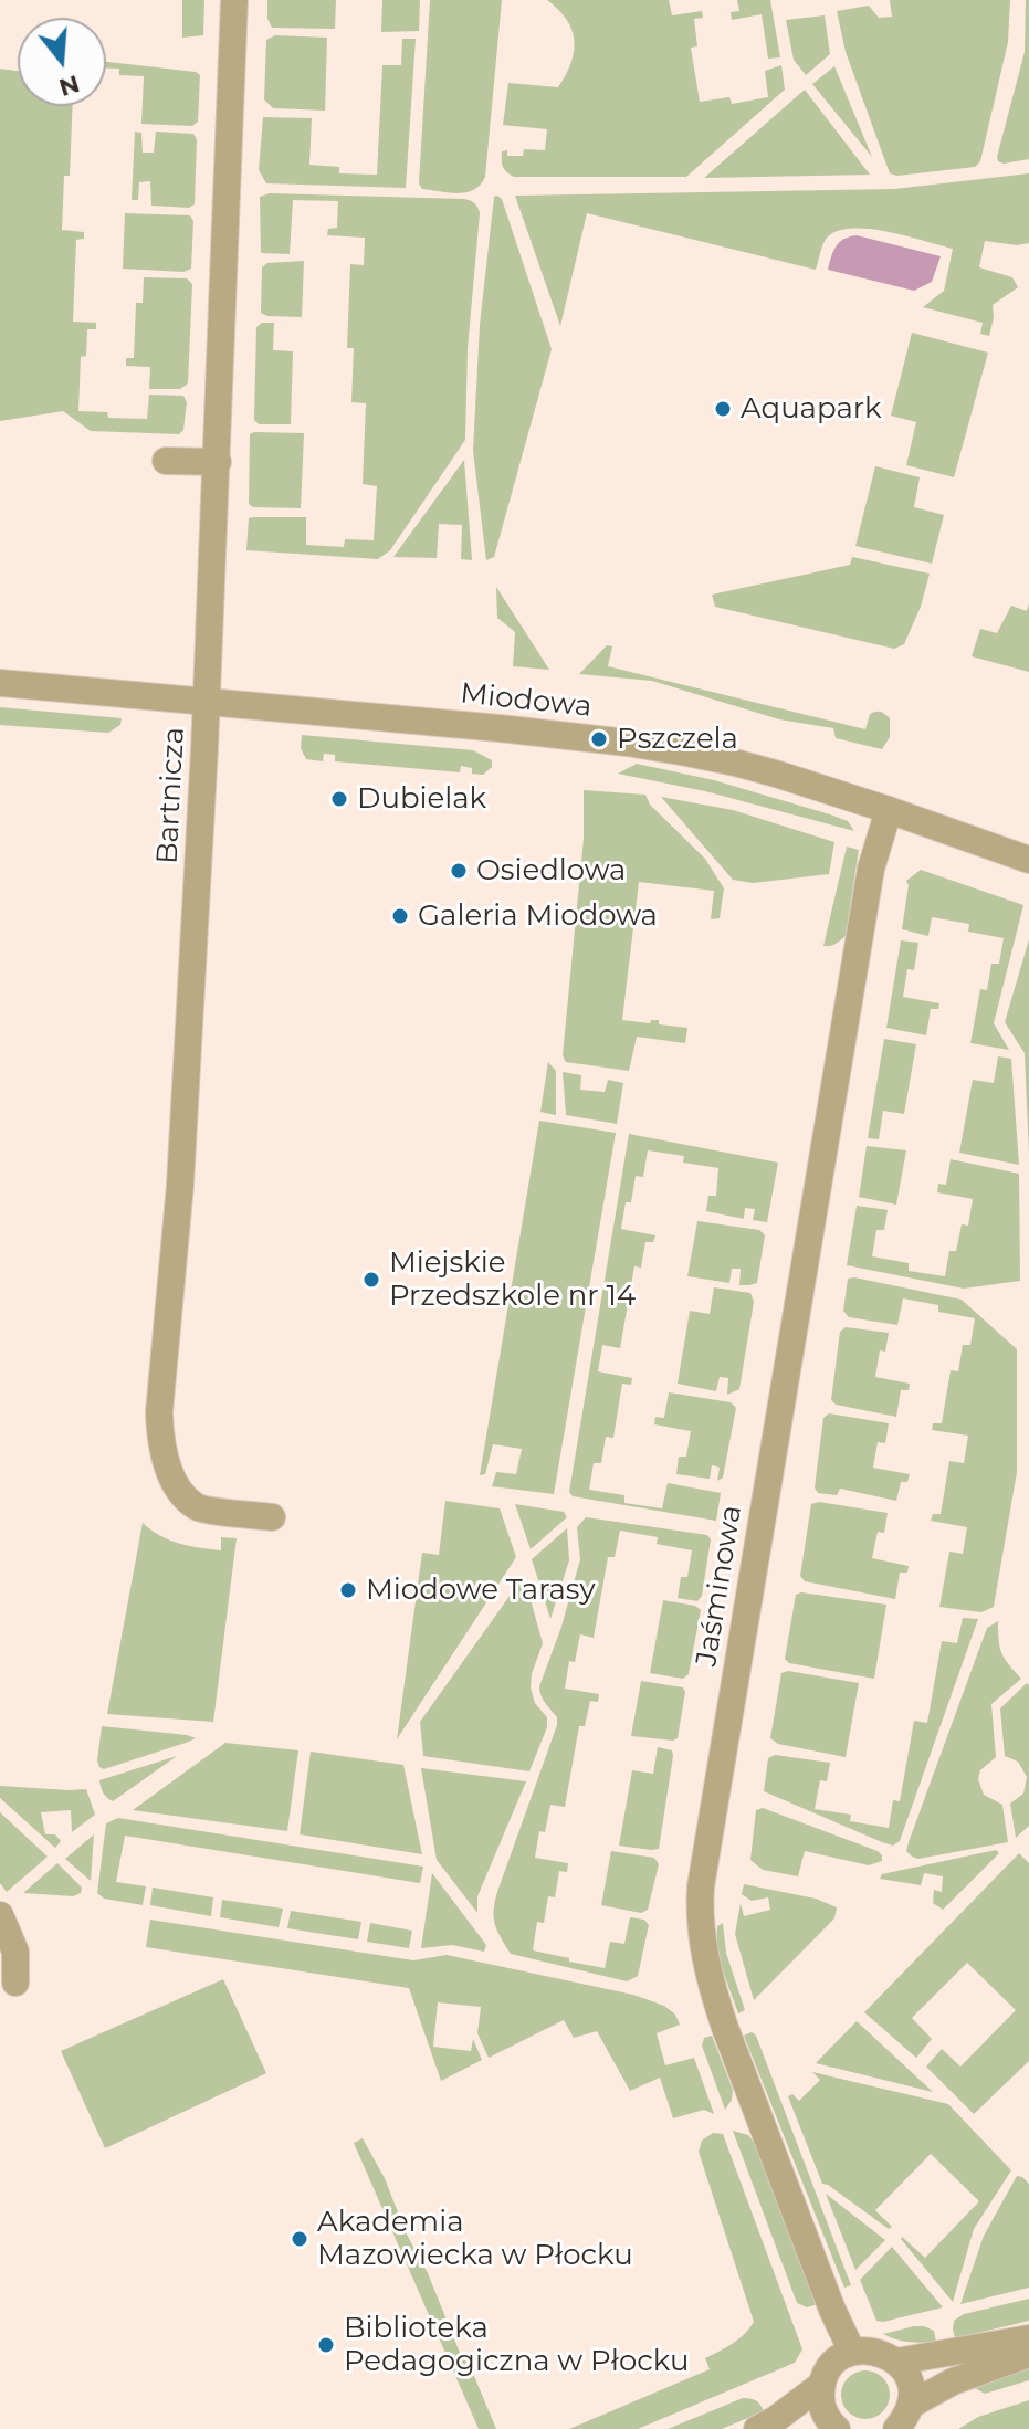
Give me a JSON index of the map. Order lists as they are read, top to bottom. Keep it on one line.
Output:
{"streets":{"street":["Miodowa","Bartnicza","Jaśminowa"]},"crossings":[["Miodowa","Bartnicza"],["Miodowa","Jaśminowa"]],"places":["Aquapark","Pszczela","Dubielak","Osiedlowa","Galeria Miodowa","Miejskie Przedszkole nr 14","Miodowe Tarasy","Akademia Mazowiecka w Płocku","Biblioteka Pedagogiczna w Płocku"],"north":"bottom"}
